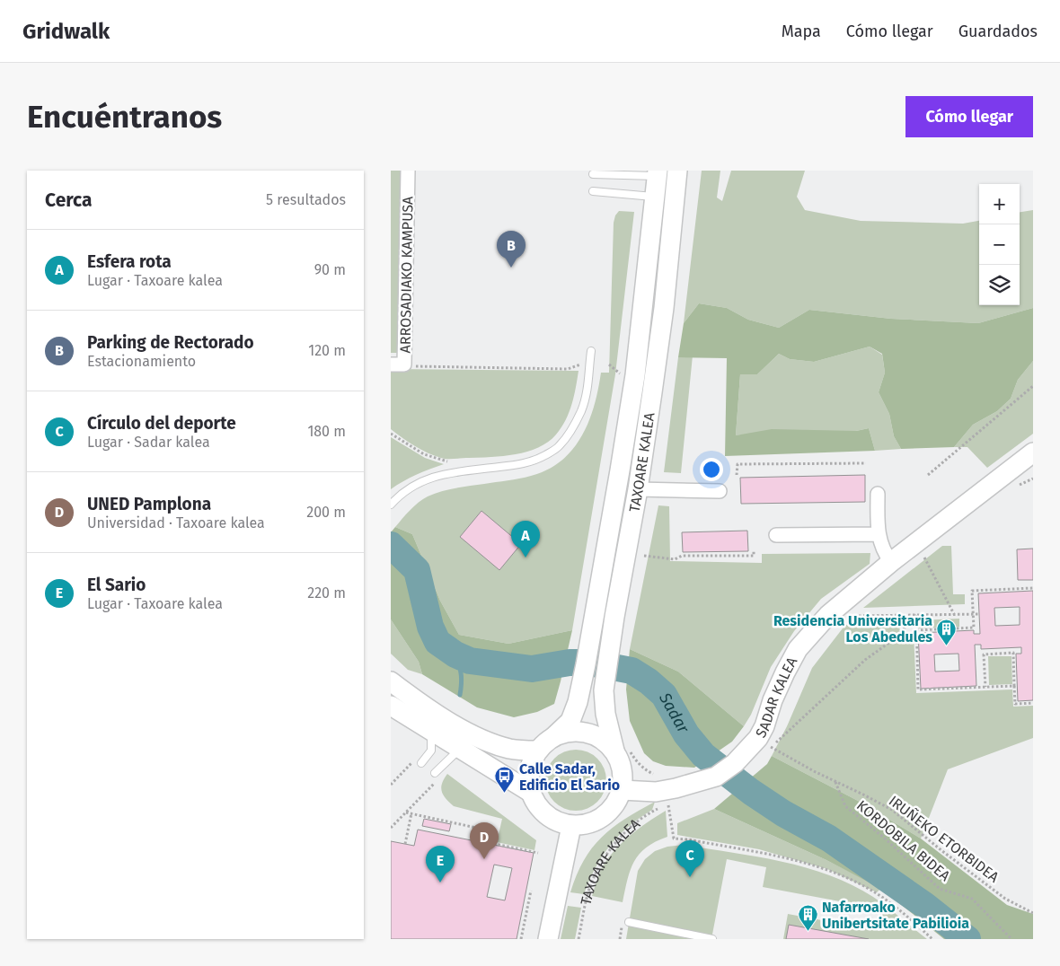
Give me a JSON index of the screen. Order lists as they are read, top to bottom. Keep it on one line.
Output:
{"streets":{"street":["ARROSADIAKO KAMPUSA","TAXOARE KALEA","SADAR KALEA"],"path":["IRUÑEKO ETORBIDEA","KORDOBILA BIDEA"]},"crossings":[["TAXOARE KALEA","SADAR KALEA"],["SADAR KALEA","IRUÑEKO ETORBIDEA"],["IRUÑEKO ETORBIDEA","KORDOBILA BIDEA"]],"water":["Sadar"],"places":{"building":["Residencia Universitaria Los Abedules","Nafarroako Unibertsitate Pabilioia"],"bus stop":["Calle Sadar, Edificio El Sario"]},"page":{"header":"Gridwalk","nav":["Mapa","Cómo llegar","Guardados"],"buttons":"Cómo llegar","title":"Encuéntranos","heading":["Cerca","5 resultados"],"map_buttons":["+","−"],"list":[{"mark":"A","name":"Esfera rota","note":"Lugar · Taxoare kalea","value":"90 m"},{"mark":"B","name":"Parking de Rectorado","note":"Estacionamiento","value":"120 m"},{"mark":"C","name":"Círculo del deporte","note":"Lugar · Sadar kalea","value":"180 m"},{"mark":"D","name":"UNED Pamplona","note":"Universidad · Taxoare kalea","value":"200 m"},{"mark":"E","name":"El Sario","note":"Lugar · Taxoare kalea","value":"220 m"}],"pins":["B","A","D","C","E"]}}
